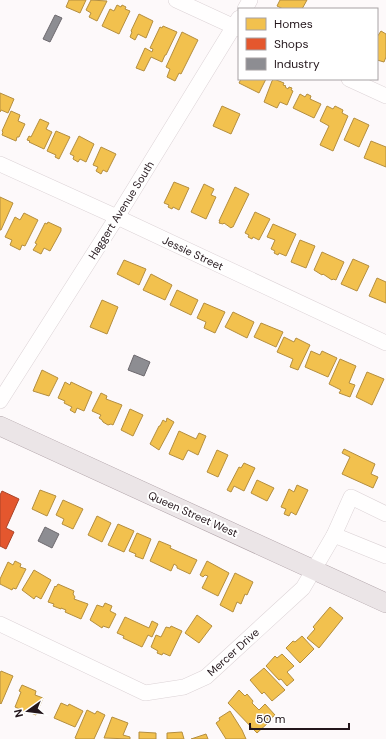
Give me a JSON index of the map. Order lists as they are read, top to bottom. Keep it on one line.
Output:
{"streets":{"main road":["Queen Street West"],"street":["Haggert Avenue South","Jessie Street","Mercer Drive"]},"crossings":[["Haggert Avenue South","Jessie Street"],["Queen Street West","Mercer Drive"]],"legend":["Homes","Shops","Industry"],"scale_bar":"50 m","north":"left"}
